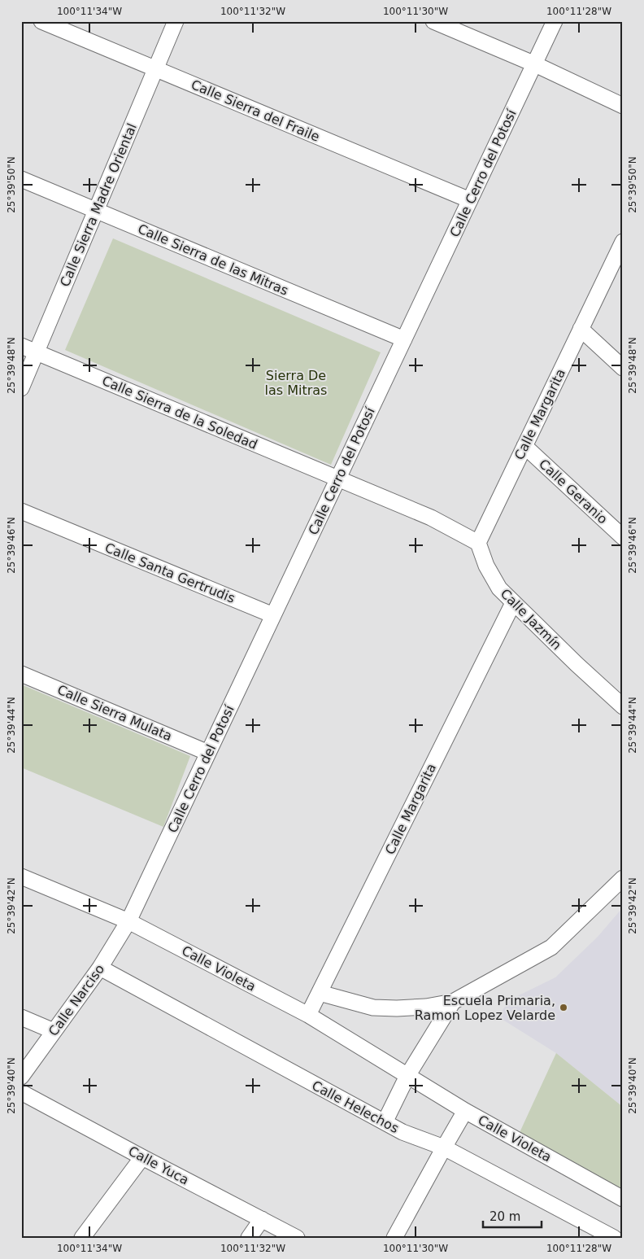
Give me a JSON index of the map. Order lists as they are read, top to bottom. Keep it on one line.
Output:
{"streets":{"street":["Calle Sierra del Fraile","Calle Cerro del Potosí","Calle Sierra Madre Oriental","Calle Sierra de las Mitras","Calle Sierra de la Soledad","Calle Margarita","Calle Geranio","Calle Santa Gertrudis","Calle Jazmín","Calle Sierra Mulata","Calle Violeta","Calle Narciso","Calle Helechos","Calle Yuca"]},"crossings":[["Calle Sierra del Fraile","Calle Cerro del Potosí"],["Calle Sierra del Fraile","Calle Sierra Madre Oriental"],["Calle Cerro del Potosí","Calle Sierra de las Mitras"],["Calle Cerro del Potosí","Calle Sierra de la Soledad"],["Calle Cerro del Potosí","Calle Santa Gertrudis"],["Calle Cerro del Potosí","Calle Sierra Mulata"],["Calle Cerro del Potosí","Calle Violeta"],["Calle Cerro del Potosí","Calle Narciso"],["Calle Sierra Madre Oriental","Calle Sierra de las Mitras"],["Calle Sierra Madre Oriental","Calle Sierra de la Soledad"],["Calle Margarita","Calle Geranio"],["Calle Margarita","Calle Jazmín"],["Calle Margarita","Calle Violeta"],["Calle Violeta","Calle Narciso"],["Calle Narciso","Calle Helechos"]],"parks":["Sierra De las Mitras"],"places":["Escuela Primaria, Ramon Lopez Velarde"],"scale_bar":"20 m","coordinates":["100°11'34\"W","100°11'32\"W","100°11'30\"W","100°11'28\"W","25°39'50\"N","25°39'48\"N","25°39'46\"N","25°39'44\"N","25°39'42\"N","25°39'40\"N"]}
